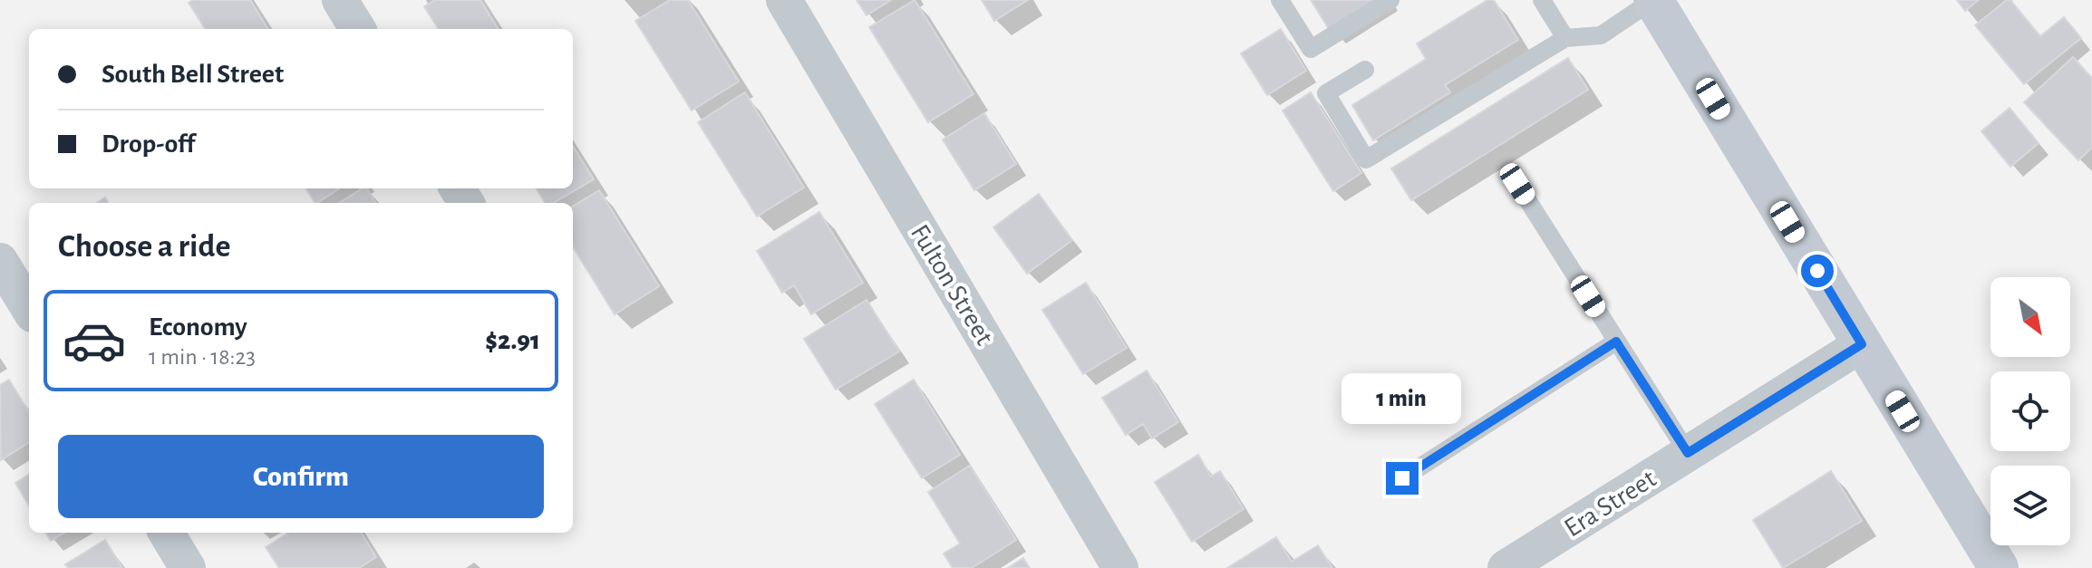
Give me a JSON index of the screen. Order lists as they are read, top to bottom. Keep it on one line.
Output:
{"streets":{"street":["Fulton Street","Era Street"]},"north":"bottom right","page":{"banner":["South Bell Street","Drop-off"],"heading":"Choose a ride","list":[{"name":"Economy","note":"1 min · 18:23","value":"$2.91"}],"bubble":"1 min","buttons":"Confirm"}}
